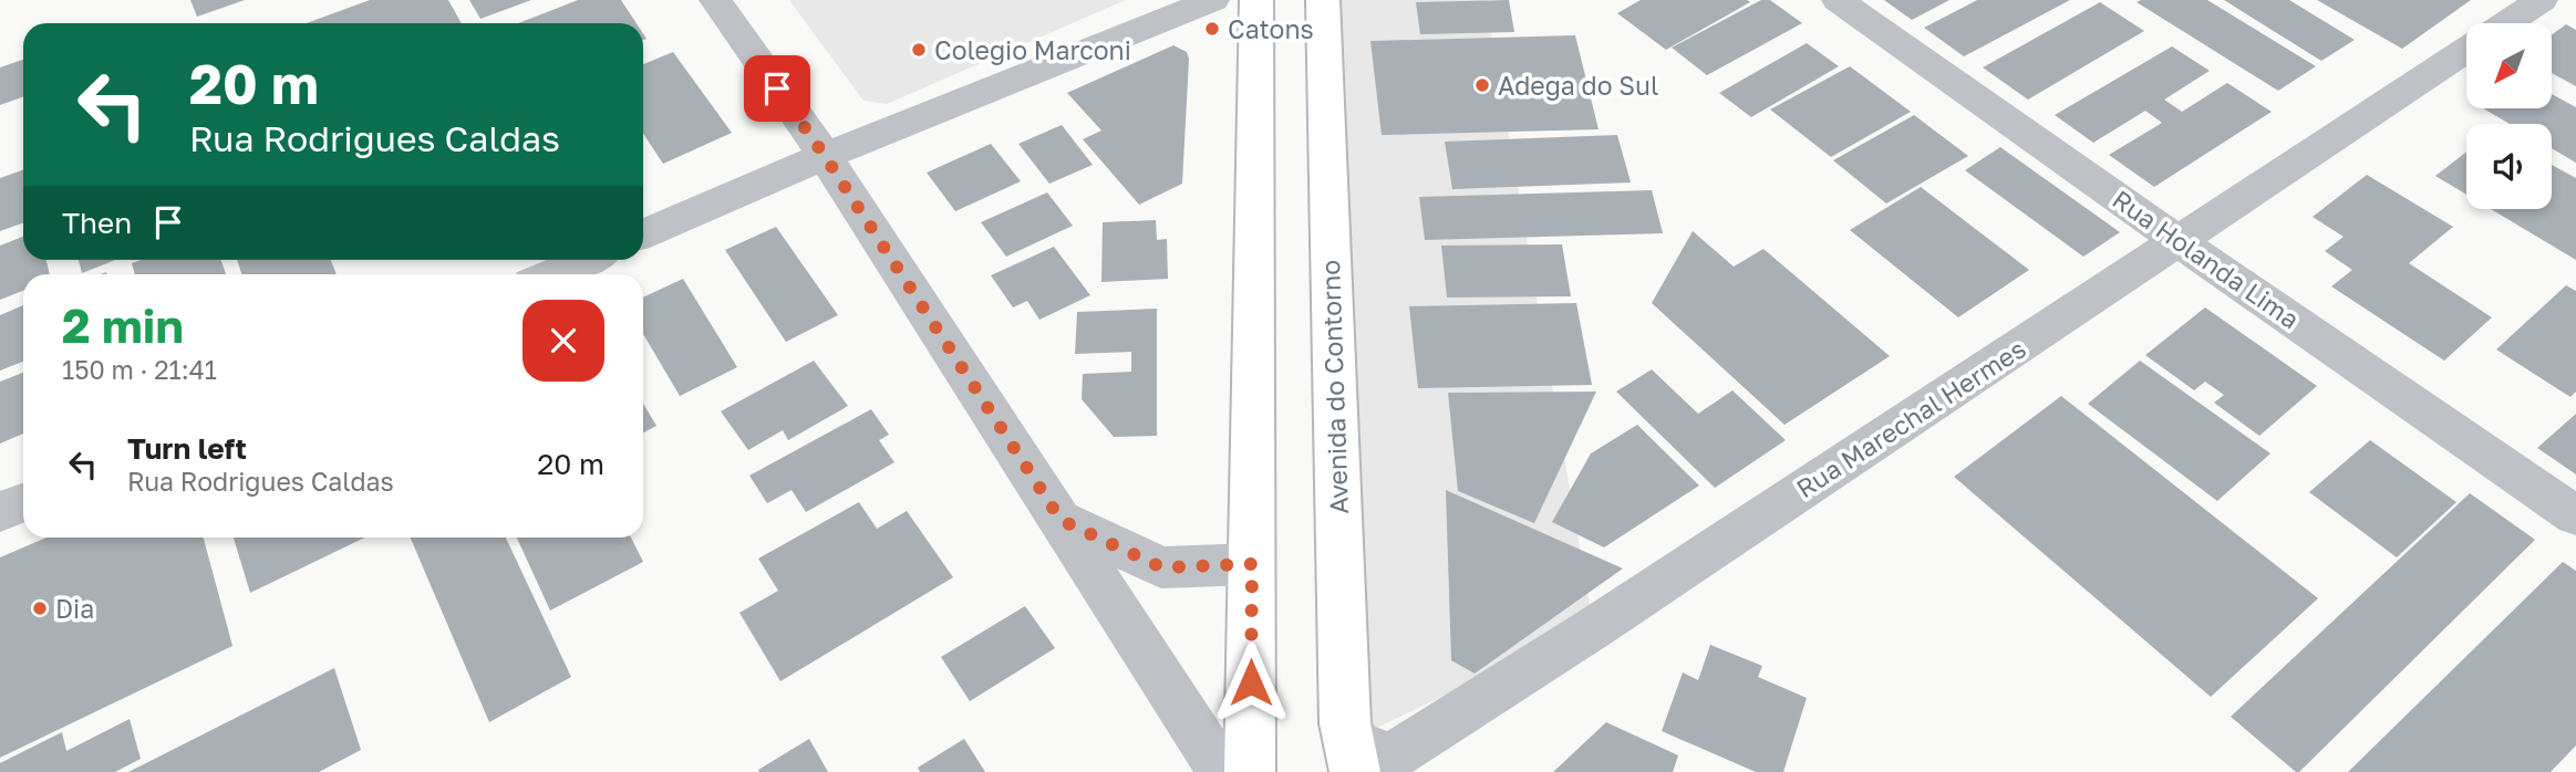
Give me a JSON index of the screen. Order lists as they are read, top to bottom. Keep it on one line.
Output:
{"streets":{"main road":["Avenida do Contorno"],"street":["Rua Holanda Lima","Rua Marechal Hermes"]},"crossings":[["Rua Holanda Lima","Rua Marechal Hermes"],["Avenida do Contorno","Rua Marechal Hermes"]],"places":["Catons","Colegio Marconi","Adega do Sul","Dia"],"north":"bottom left","page":{"turn":["20 m","Rua Rodrigues Caldas"],"then":"Then","heading":["2 min","150 m · 21:41"],"list":[{"name":"Turn left","note":"Rua Rodrigues Caldas","value":"20 m"}]}}
